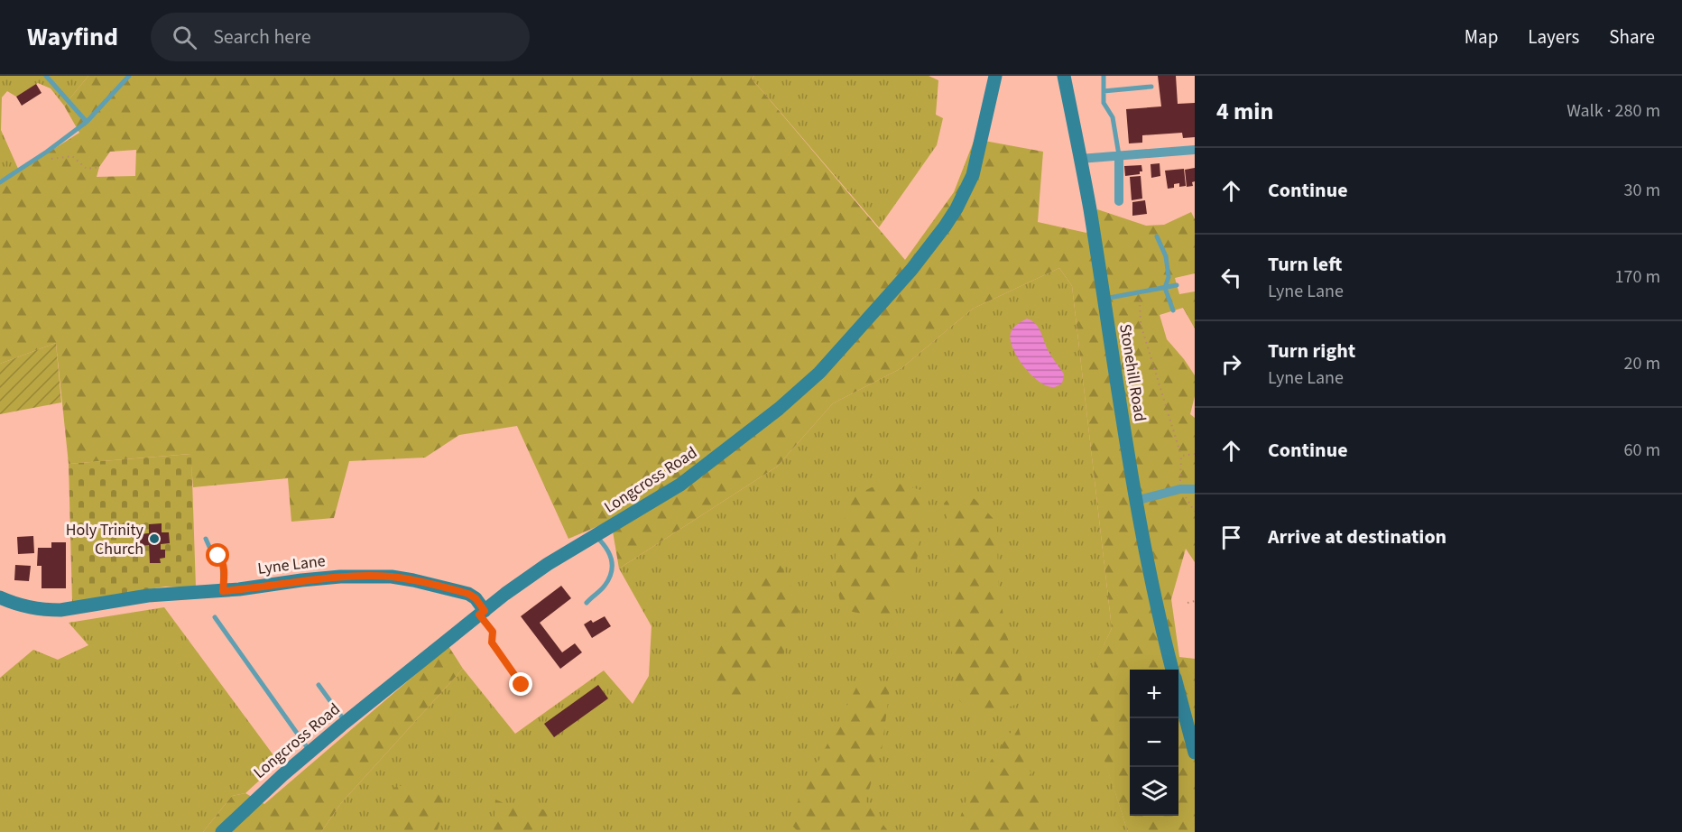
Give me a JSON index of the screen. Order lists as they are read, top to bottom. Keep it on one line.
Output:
{"streets":{"street":["Stonehill Road","Longcross Road","Lyne Lane"]},"crossings":[["Longcross Road","Lyne Lane"]],"places":["Holy Trinity Church"],"page":{"header":"Wayfind","search":"Search here","nav":["Map","Layers","Share"],"heading":["4 min","Walk · 280 m"],"list":[["Continue","30 m"],["Turn left","Lyne Lane","170 m"],["Turn right","Lyne Lane","20 m"],["Continue","60 m"],"Arrive at destination"],"map_buttons":["+","−"]}}
